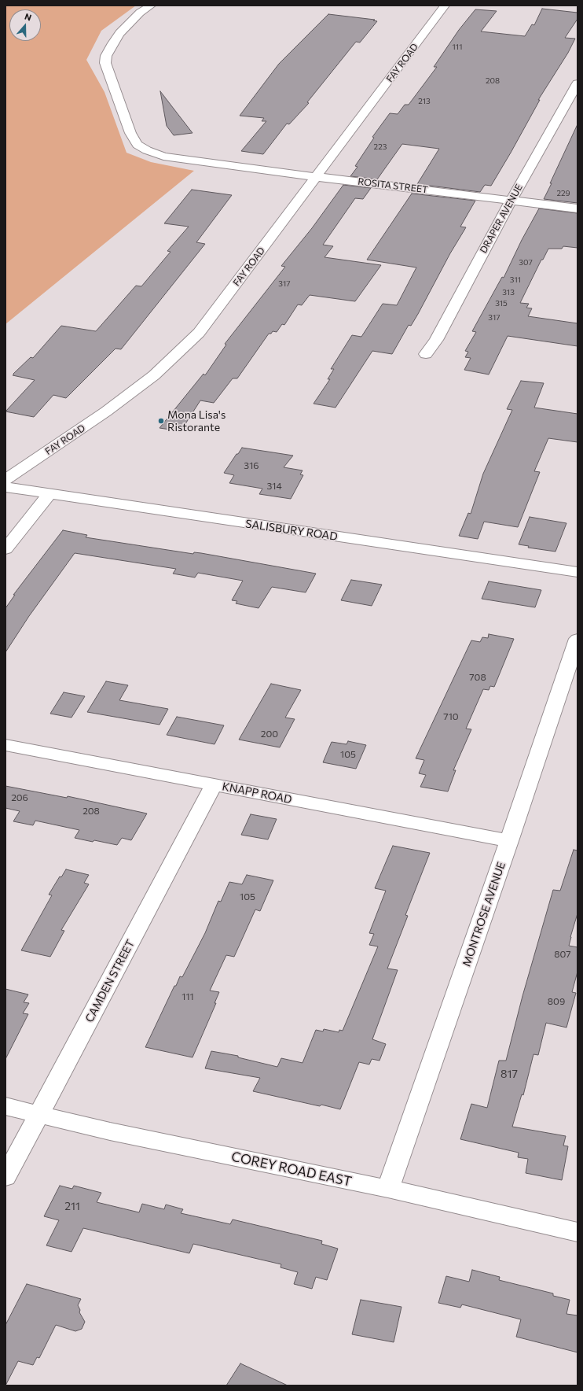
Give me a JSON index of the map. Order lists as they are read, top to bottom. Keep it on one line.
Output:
{"streets":{"street":["FAY ROAD","ROSITA STREET","DRAPER AVENUE","SALISBURY ROAD","KNAPP ROAD","MONTROSE AVENUE","CAMDEN STREET","COREY ROAD EAST"]},"crossings":[["FAY ROAD","ROSITA STREET"],["ROSITA STREET","DRAPER AVENUE"],["KNAPP ROAD","MONTROSE AVENUE"],["KNAPP ROAD","CAMDEN STREET"],["MONTROSE AVENUE","COREY ROAD EAST"],["CAMDEN STREET","COREY ROAD EAST"]],"places":["Mona Lisa's Ristorante"],"house_numbers":["111","208","213","223","229","307","311","317","313","315","317","316","314","708","710","200","105","206","208","105","807","111","809","817","211"],"north":"top"}
